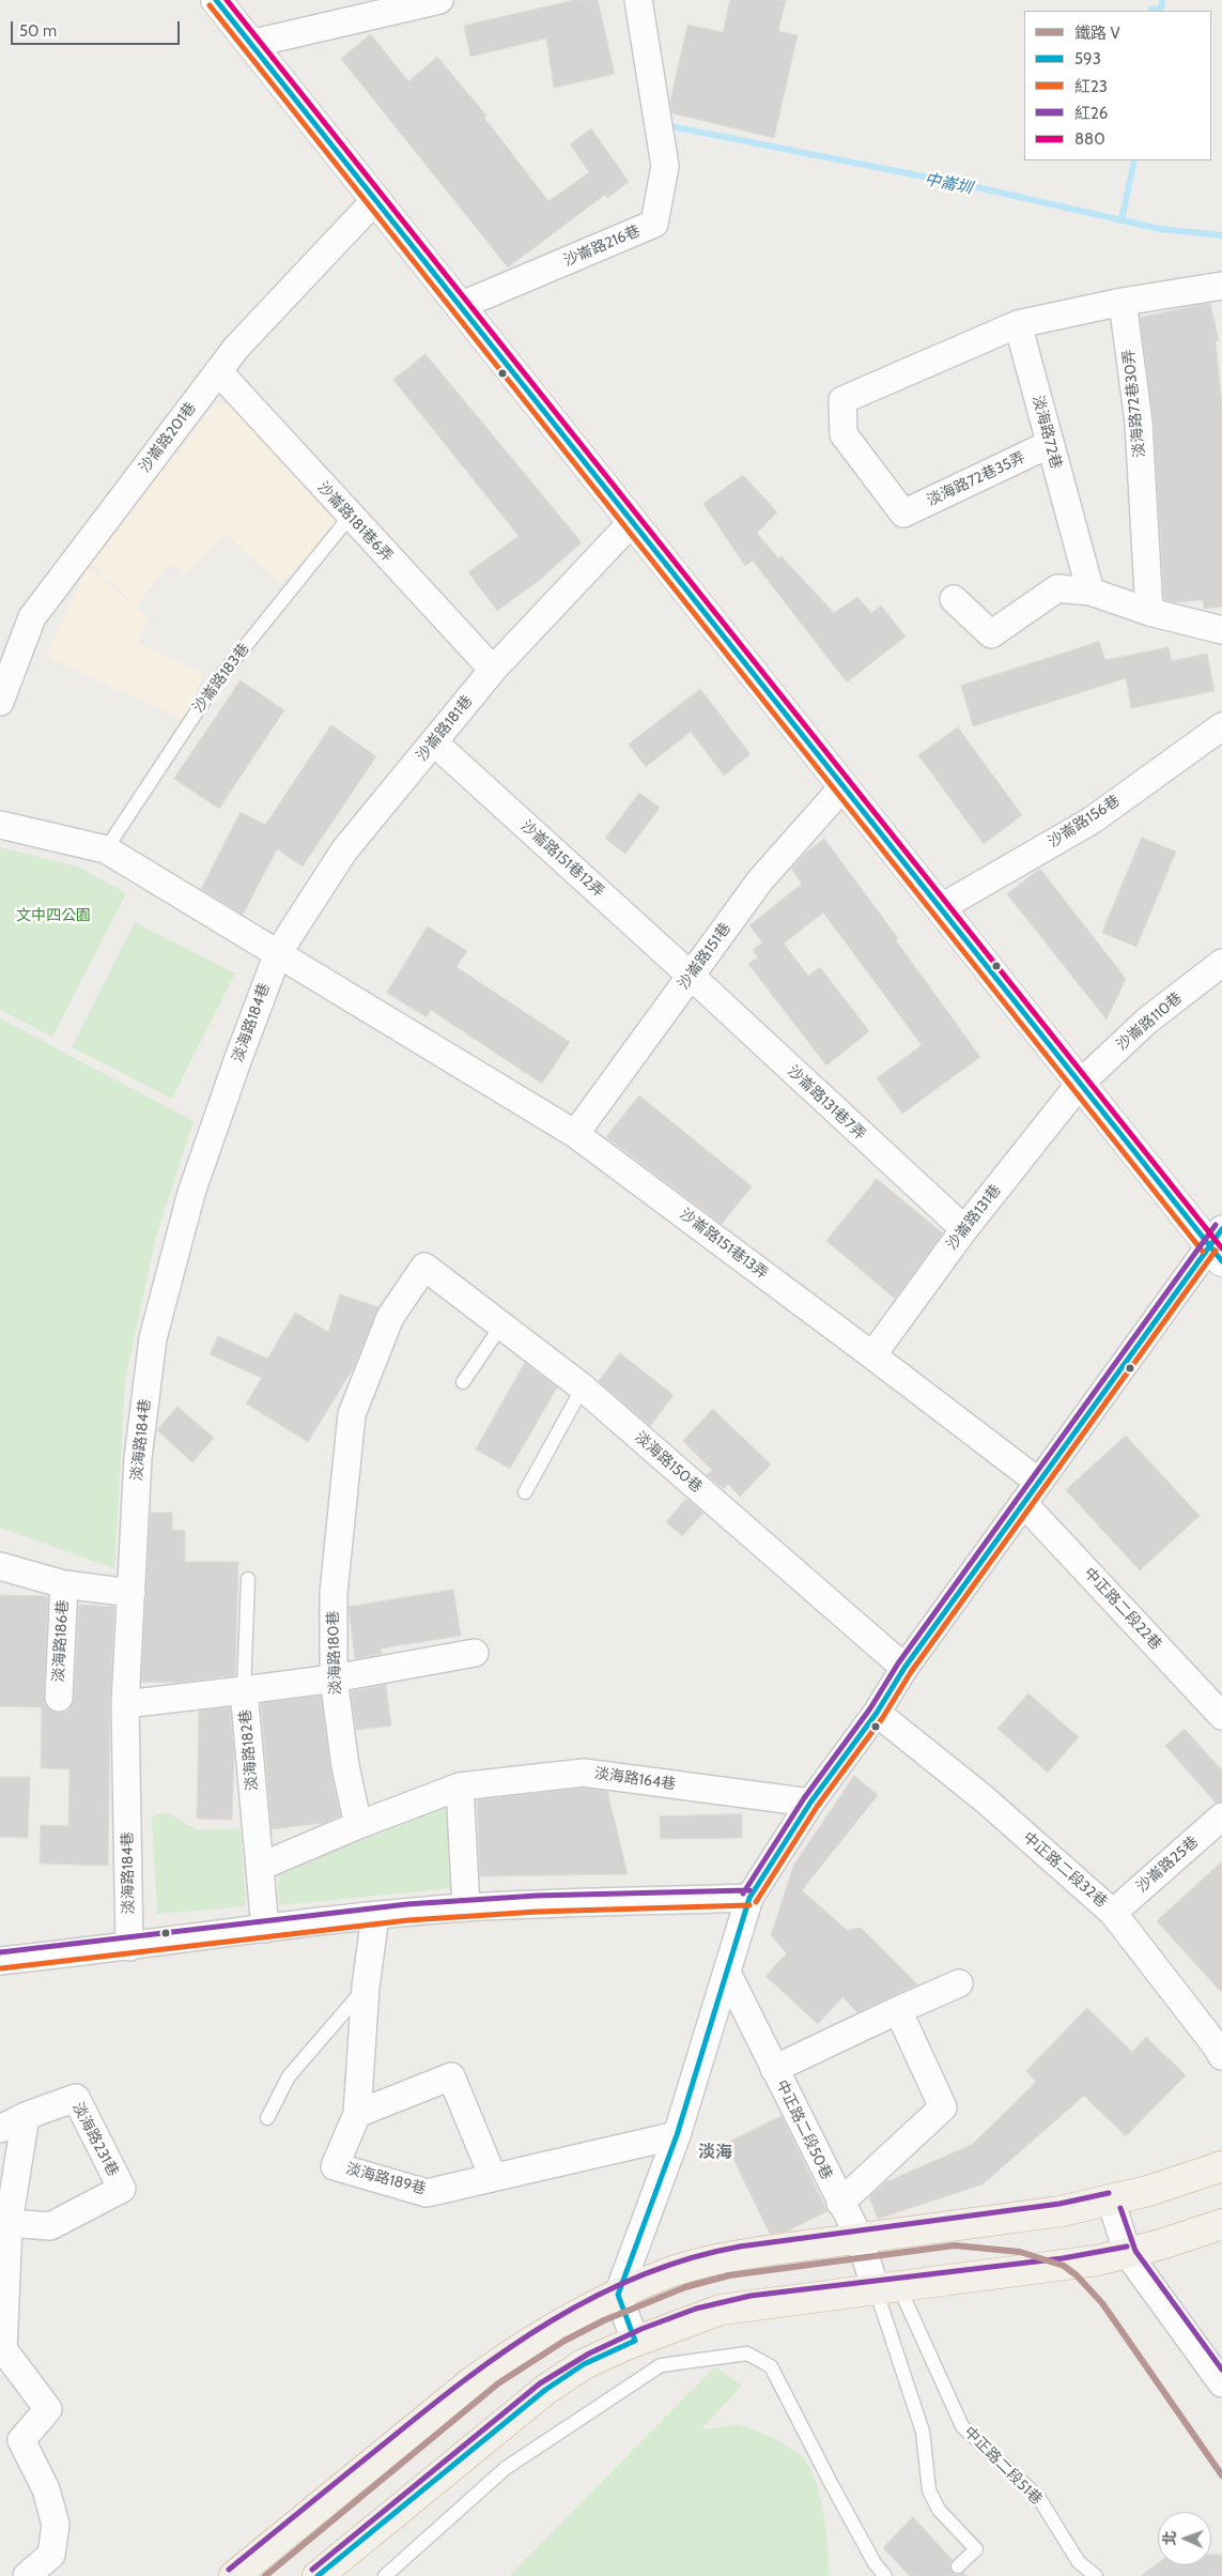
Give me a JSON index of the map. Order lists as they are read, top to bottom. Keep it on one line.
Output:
{"streets":{"street":["沙崙路216巷","淡海路72巷30弄","淡海路72巷","沙崙路201巷","淡海路72巷35弄","沙崙路181巷6弄","沙崙路181巷","沙崙路156巷","沙崙路151巷12弄","沙崙路151巷","沙崙路110巷","淡海路184巷","沙崙路131巷7弄","沙崙路131巷","沙崙路151巷13弄","淡海路150巷","中正路二段22巷","淡海路186巷","淡海路180巷","淡海路182巷","淡海路164巷","沙崙路25巷","中正路二段32巷","中正路二段50巷","淡海路231巷","淡海路189巷"],"lane":["沙崙路183巷","中正路二段51巷"]},"crossings":[["淡海路72巷","淡海路72巷35弄"],["沙崙路201巷","沙崙路181巷6弄"],["沙崙路181巷6弄","沙崙路183巷"],["沙崙路181巷6弄","沙崙路181巷"],["沙崙路181巷","沙崙路151巷12弄"],["沙崙路181巷","淡海路184巷"],["沙崙路151巷12弄","沙崙路151巷"],["沙崙路151巷12弄","沙崙路131巷7弄"],["沙崙路151巷","沙崙路131巷7弄"],["沙崙路151巷","沙崙路151巷13弄"],["沙崙路110巷","沙崙路131巷"],["淡海路184巷","淡海路182巷"],["沙崙路131巷7弄","沙崙路131巷"],["沙崙路131巷","沙崙路151巷13弄"],["沙崙路151巷13弄","中正路二段22巷"],["淡海路150巷","淡海路180巷"],["沙崙路25巷","中正路二段32巷"],["中正路二段50巷","中正路二段51巷"]],"districts":["淡海"],"water":["中崙圳"],"parks":["文中四公園"],"lines":["transit line 593","transit line 880","transit line 紅23","transit line 紅26","rail line V"],"legend":["鐵路 V","593","紅23","紅26","880"],"scale_bar":"50 m","north":"left"}
